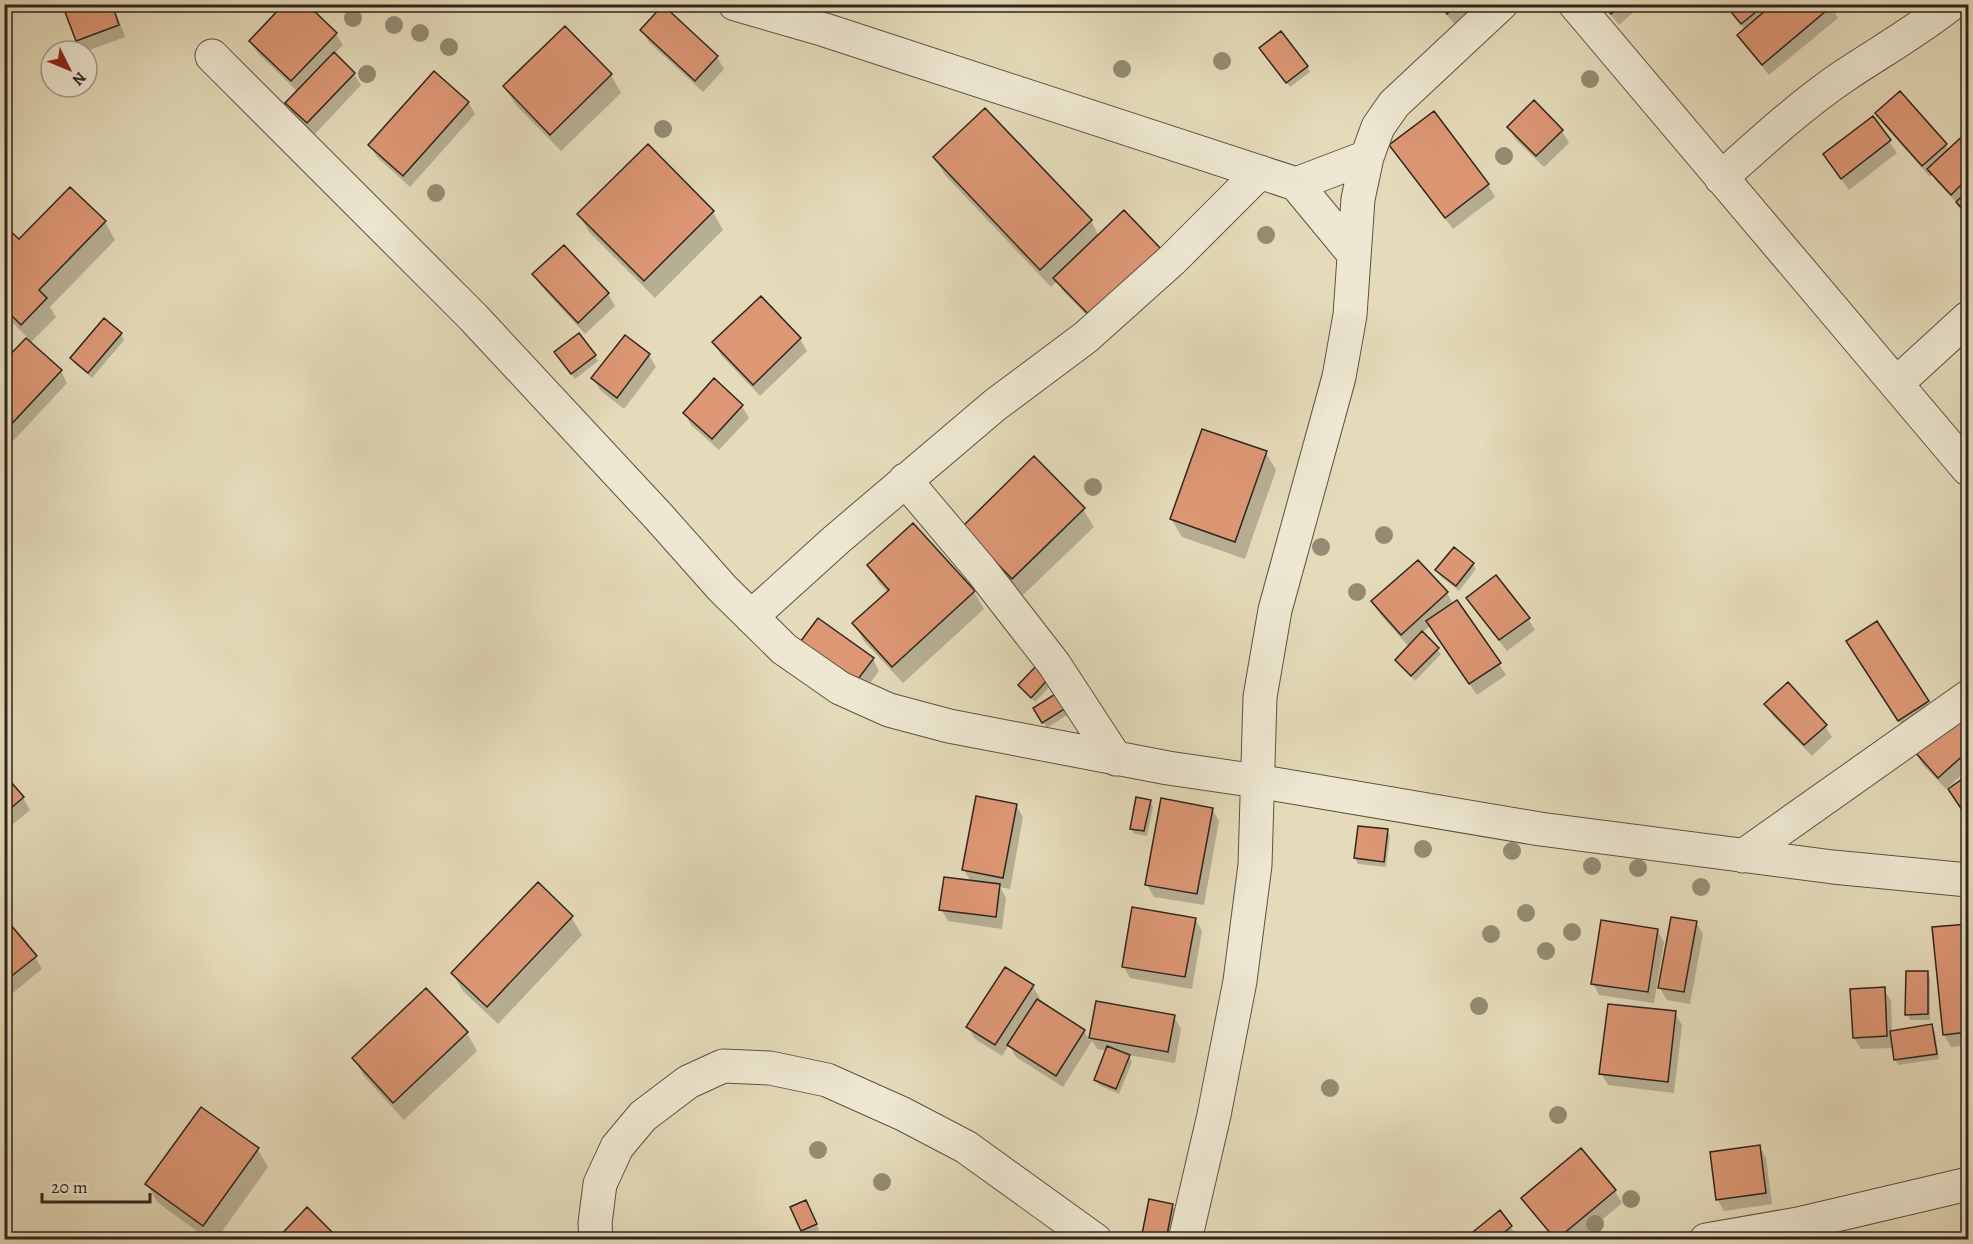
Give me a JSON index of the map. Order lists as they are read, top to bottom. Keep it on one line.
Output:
{"scale_bar":"20 m","north":"bottom right"}
